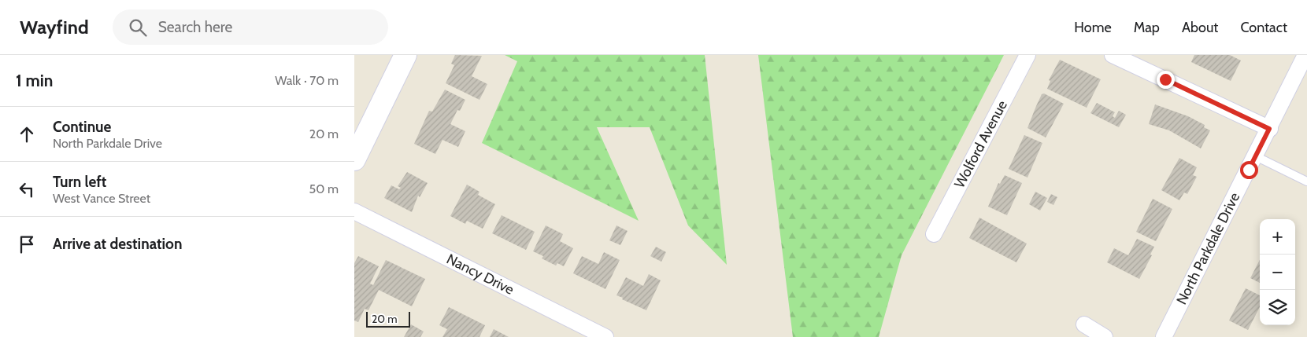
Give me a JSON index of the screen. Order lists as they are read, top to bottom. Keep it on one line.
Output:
{"streets":{"street":["Wolford Avenue","North Parkdale Drive","Nancy Drive"]},"scale_bar":"20 m","page":{"header":"Wayfind","search":"Search here","nav":["Home","Map","About","Contact"],"heading":["1 min","Walk · 70 m"],"list":[["Continue","North Parkdale Drive","20 m"],["Turn left","West Vance Street","50 m"],"Arrive at destination"],"map_buttons":["+","−"],"scale":"20 m"}}
